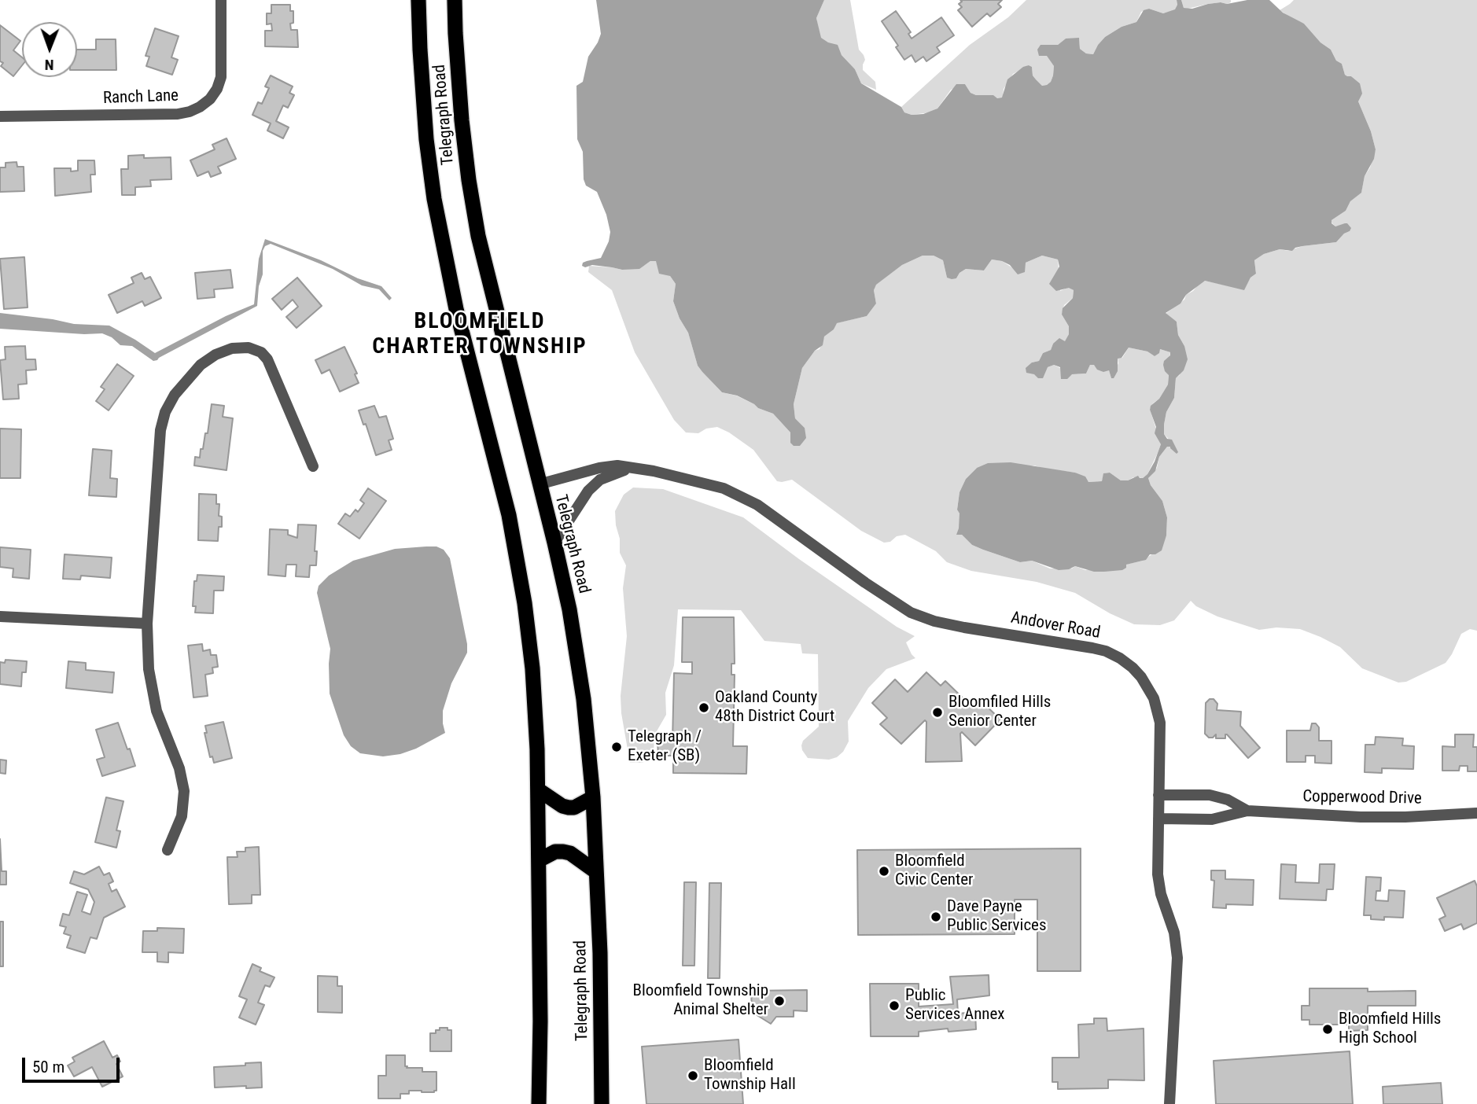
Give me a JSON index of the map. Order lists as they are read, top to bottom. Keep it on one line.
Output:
{"streets":{"highway":["Telegraph Road"],"street":["Ranch Lane","Andover Road","Copperwood Drive"]},"crossings":[["Telegraph Road","Andover Road"],["Andover Road","Copperwood Drive"]],"districts":["BLOOMFIELD CHARTER TOWNSHIP"],"places":["Oakland County 48th District Court","Bloomfiled Hills Senior Center","Telegraph / Exeter (SB)","Bloomfield Civic Center","Dave Payne Public Services","Bloomfield Township Animal Shelter","Public Services Annex","Bloomfield Hills High School","Bloomfield Township Hall"],"scale_bar":"50 m","north":"bottom"}
